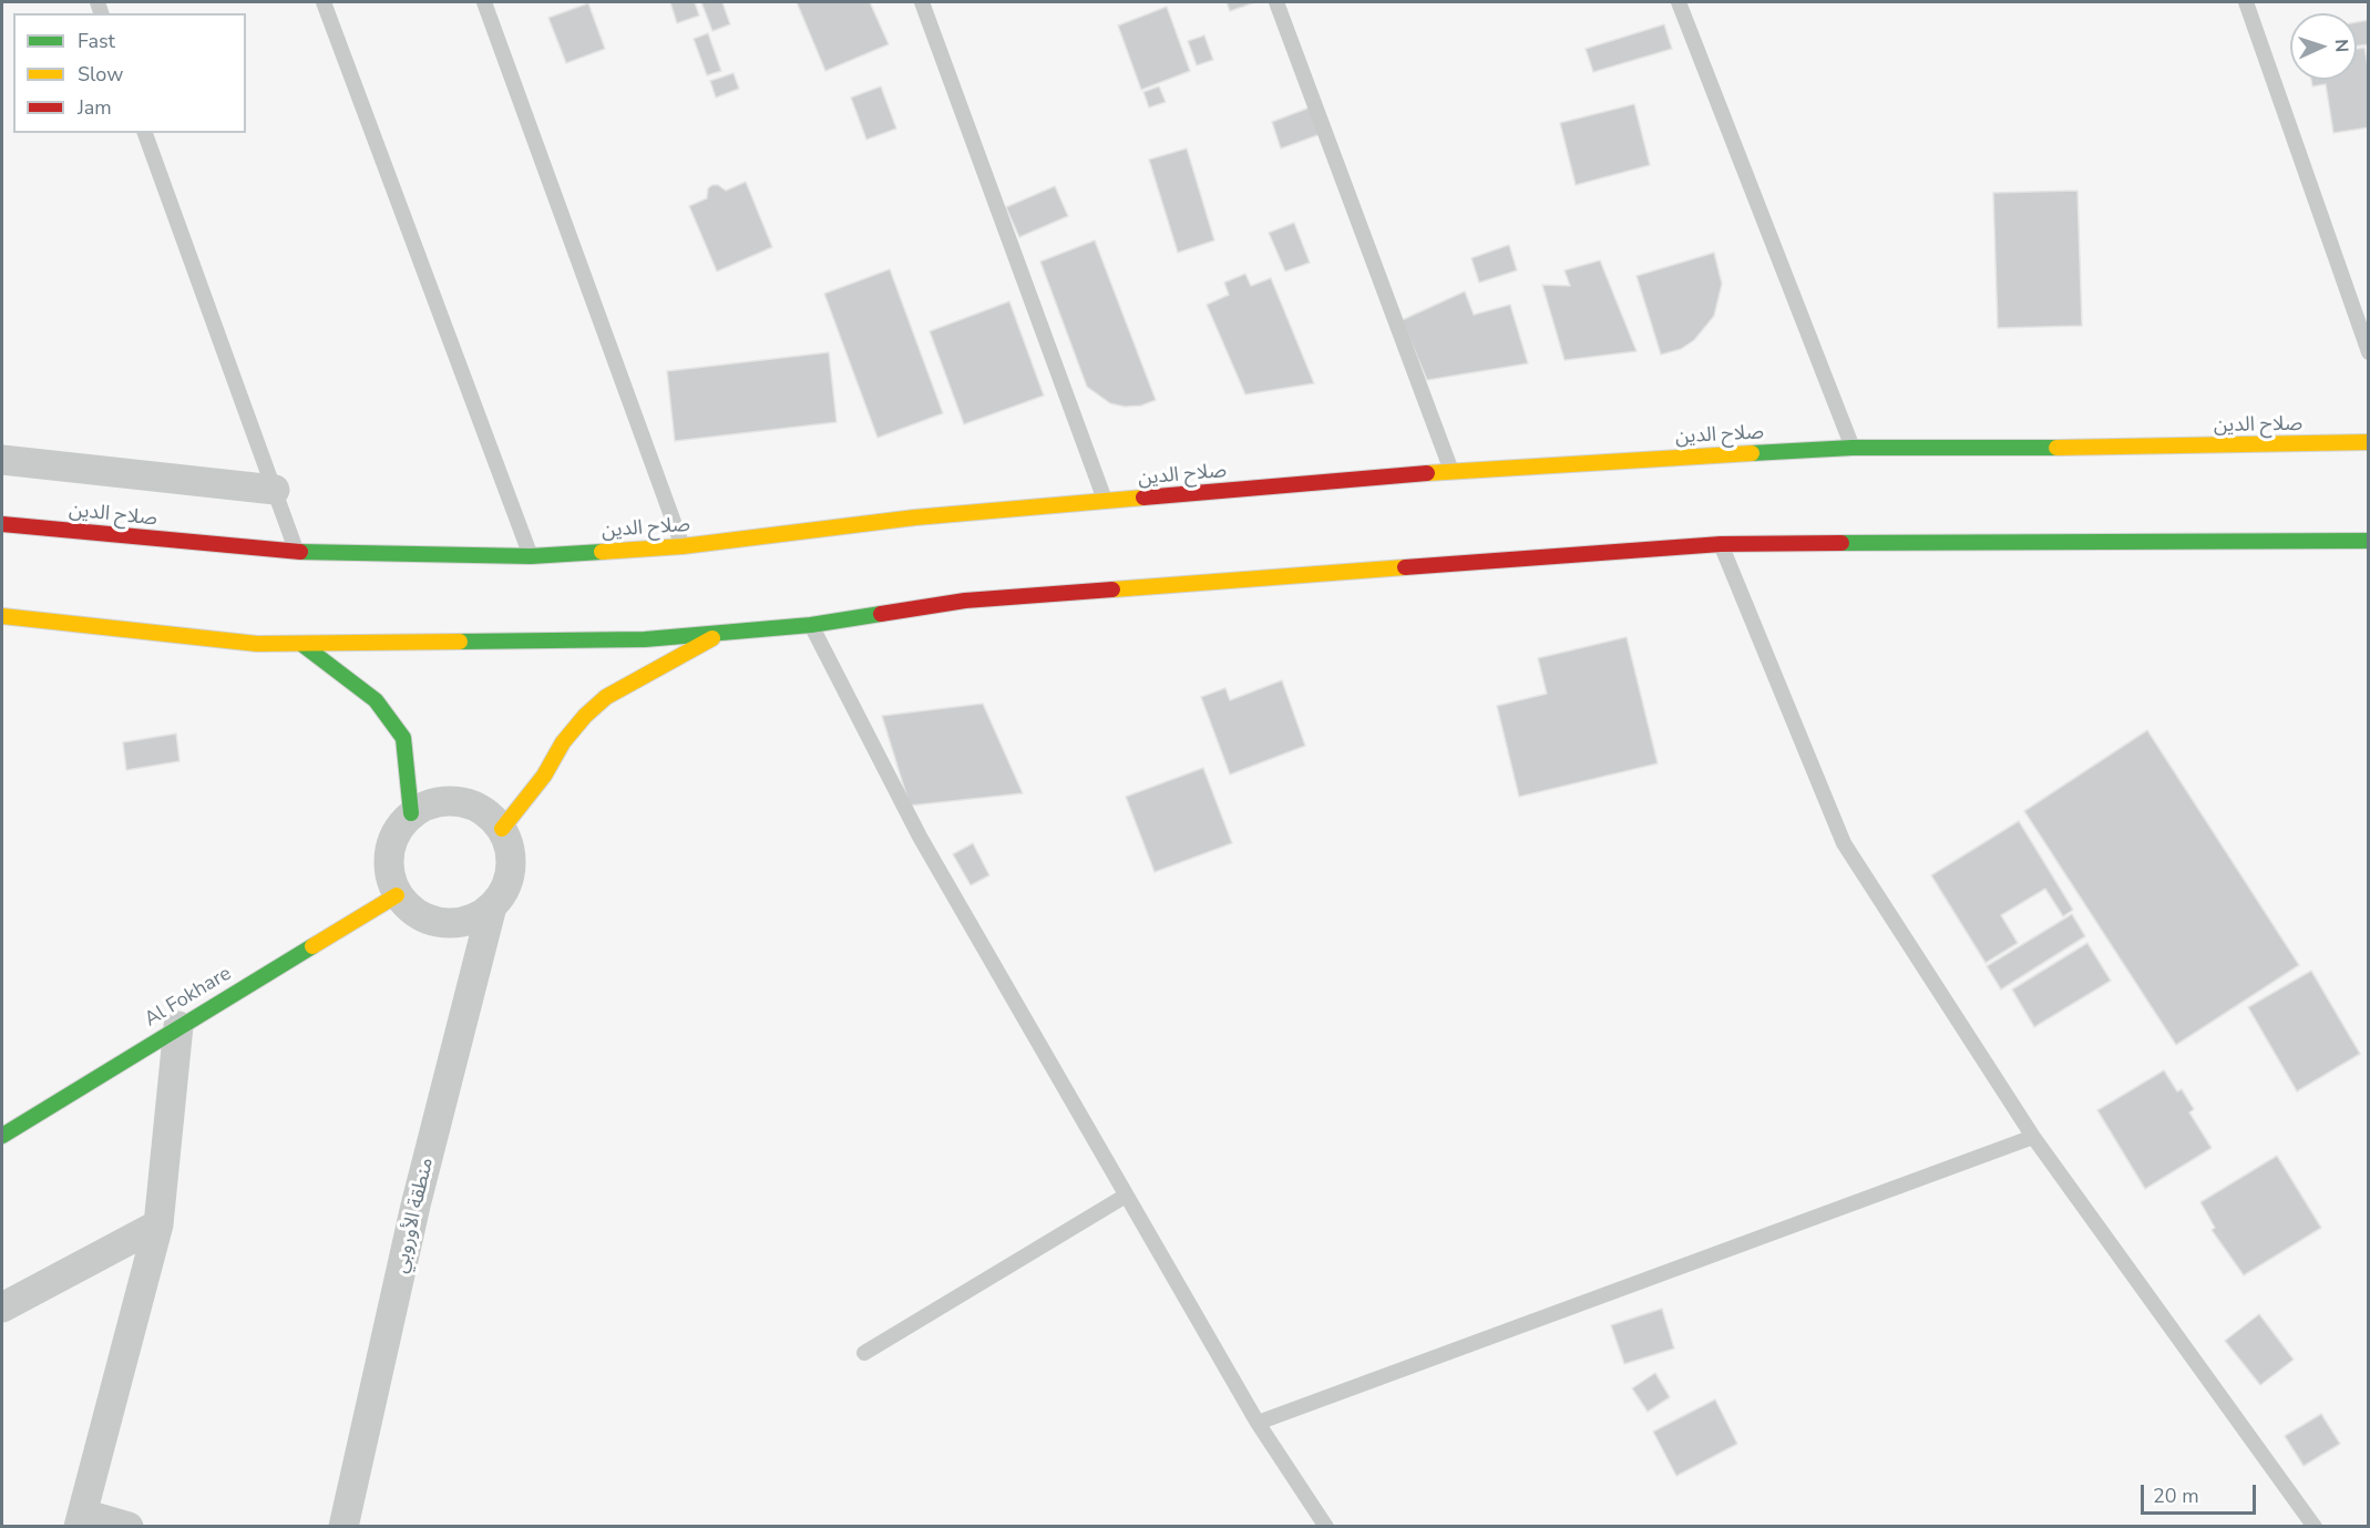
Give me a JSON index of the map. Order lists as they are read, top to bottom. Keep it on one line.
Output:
{"streets":{"main road":["صلاح الدين","Al Fokhare"],"street":["منطقة الأوروبي"]},"crossings":[["Al Fokhare","منطقة الأوروبي"]],"legend":["Fast","Slow","Jam"],"scale_bar":"20 m","north":"right"}
